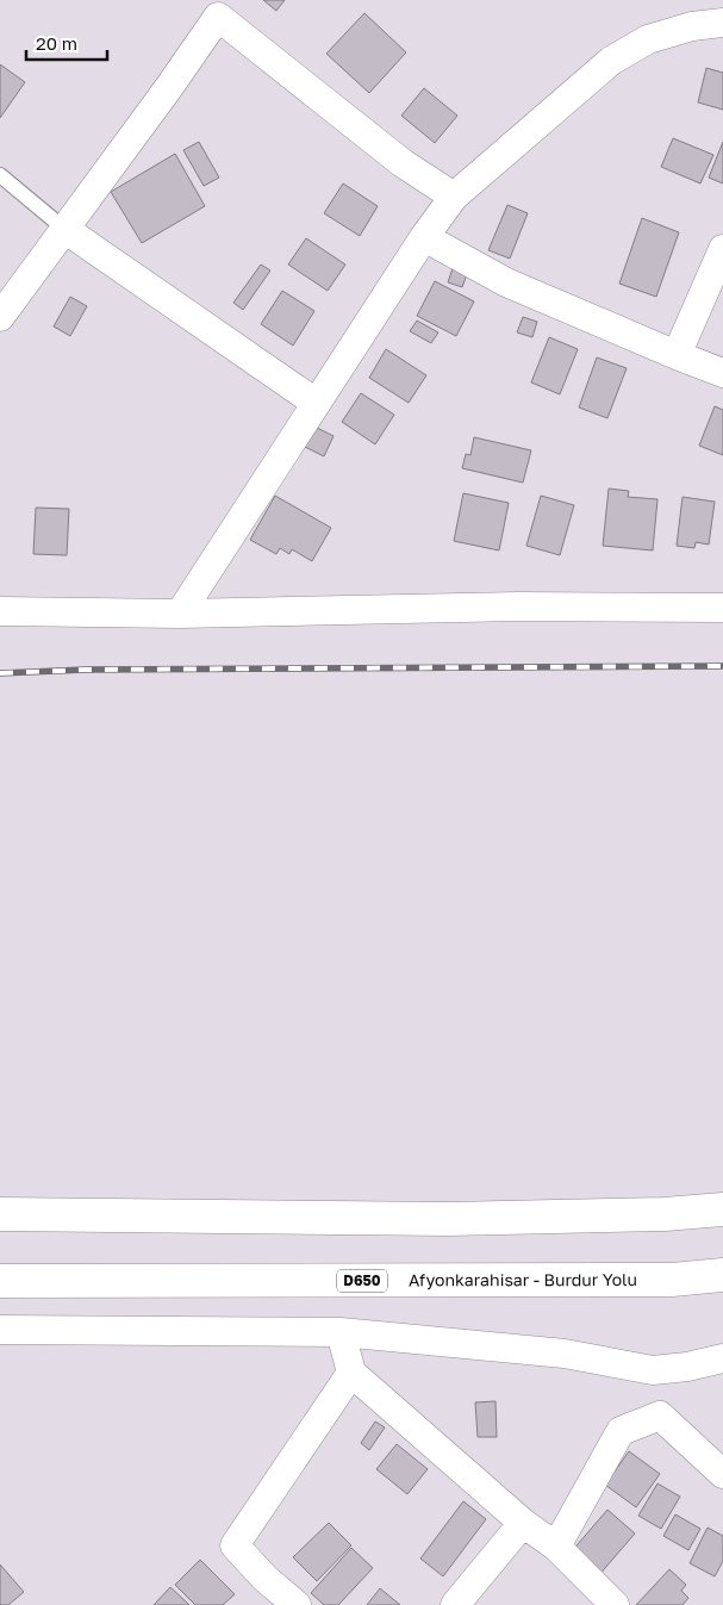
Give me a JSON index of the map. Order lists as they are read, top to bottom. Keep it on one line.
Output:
{"streets":{"highway":["D650","Afyonkarahisar - Burdur Yolu"]},"scale_bar":"20 m"}
